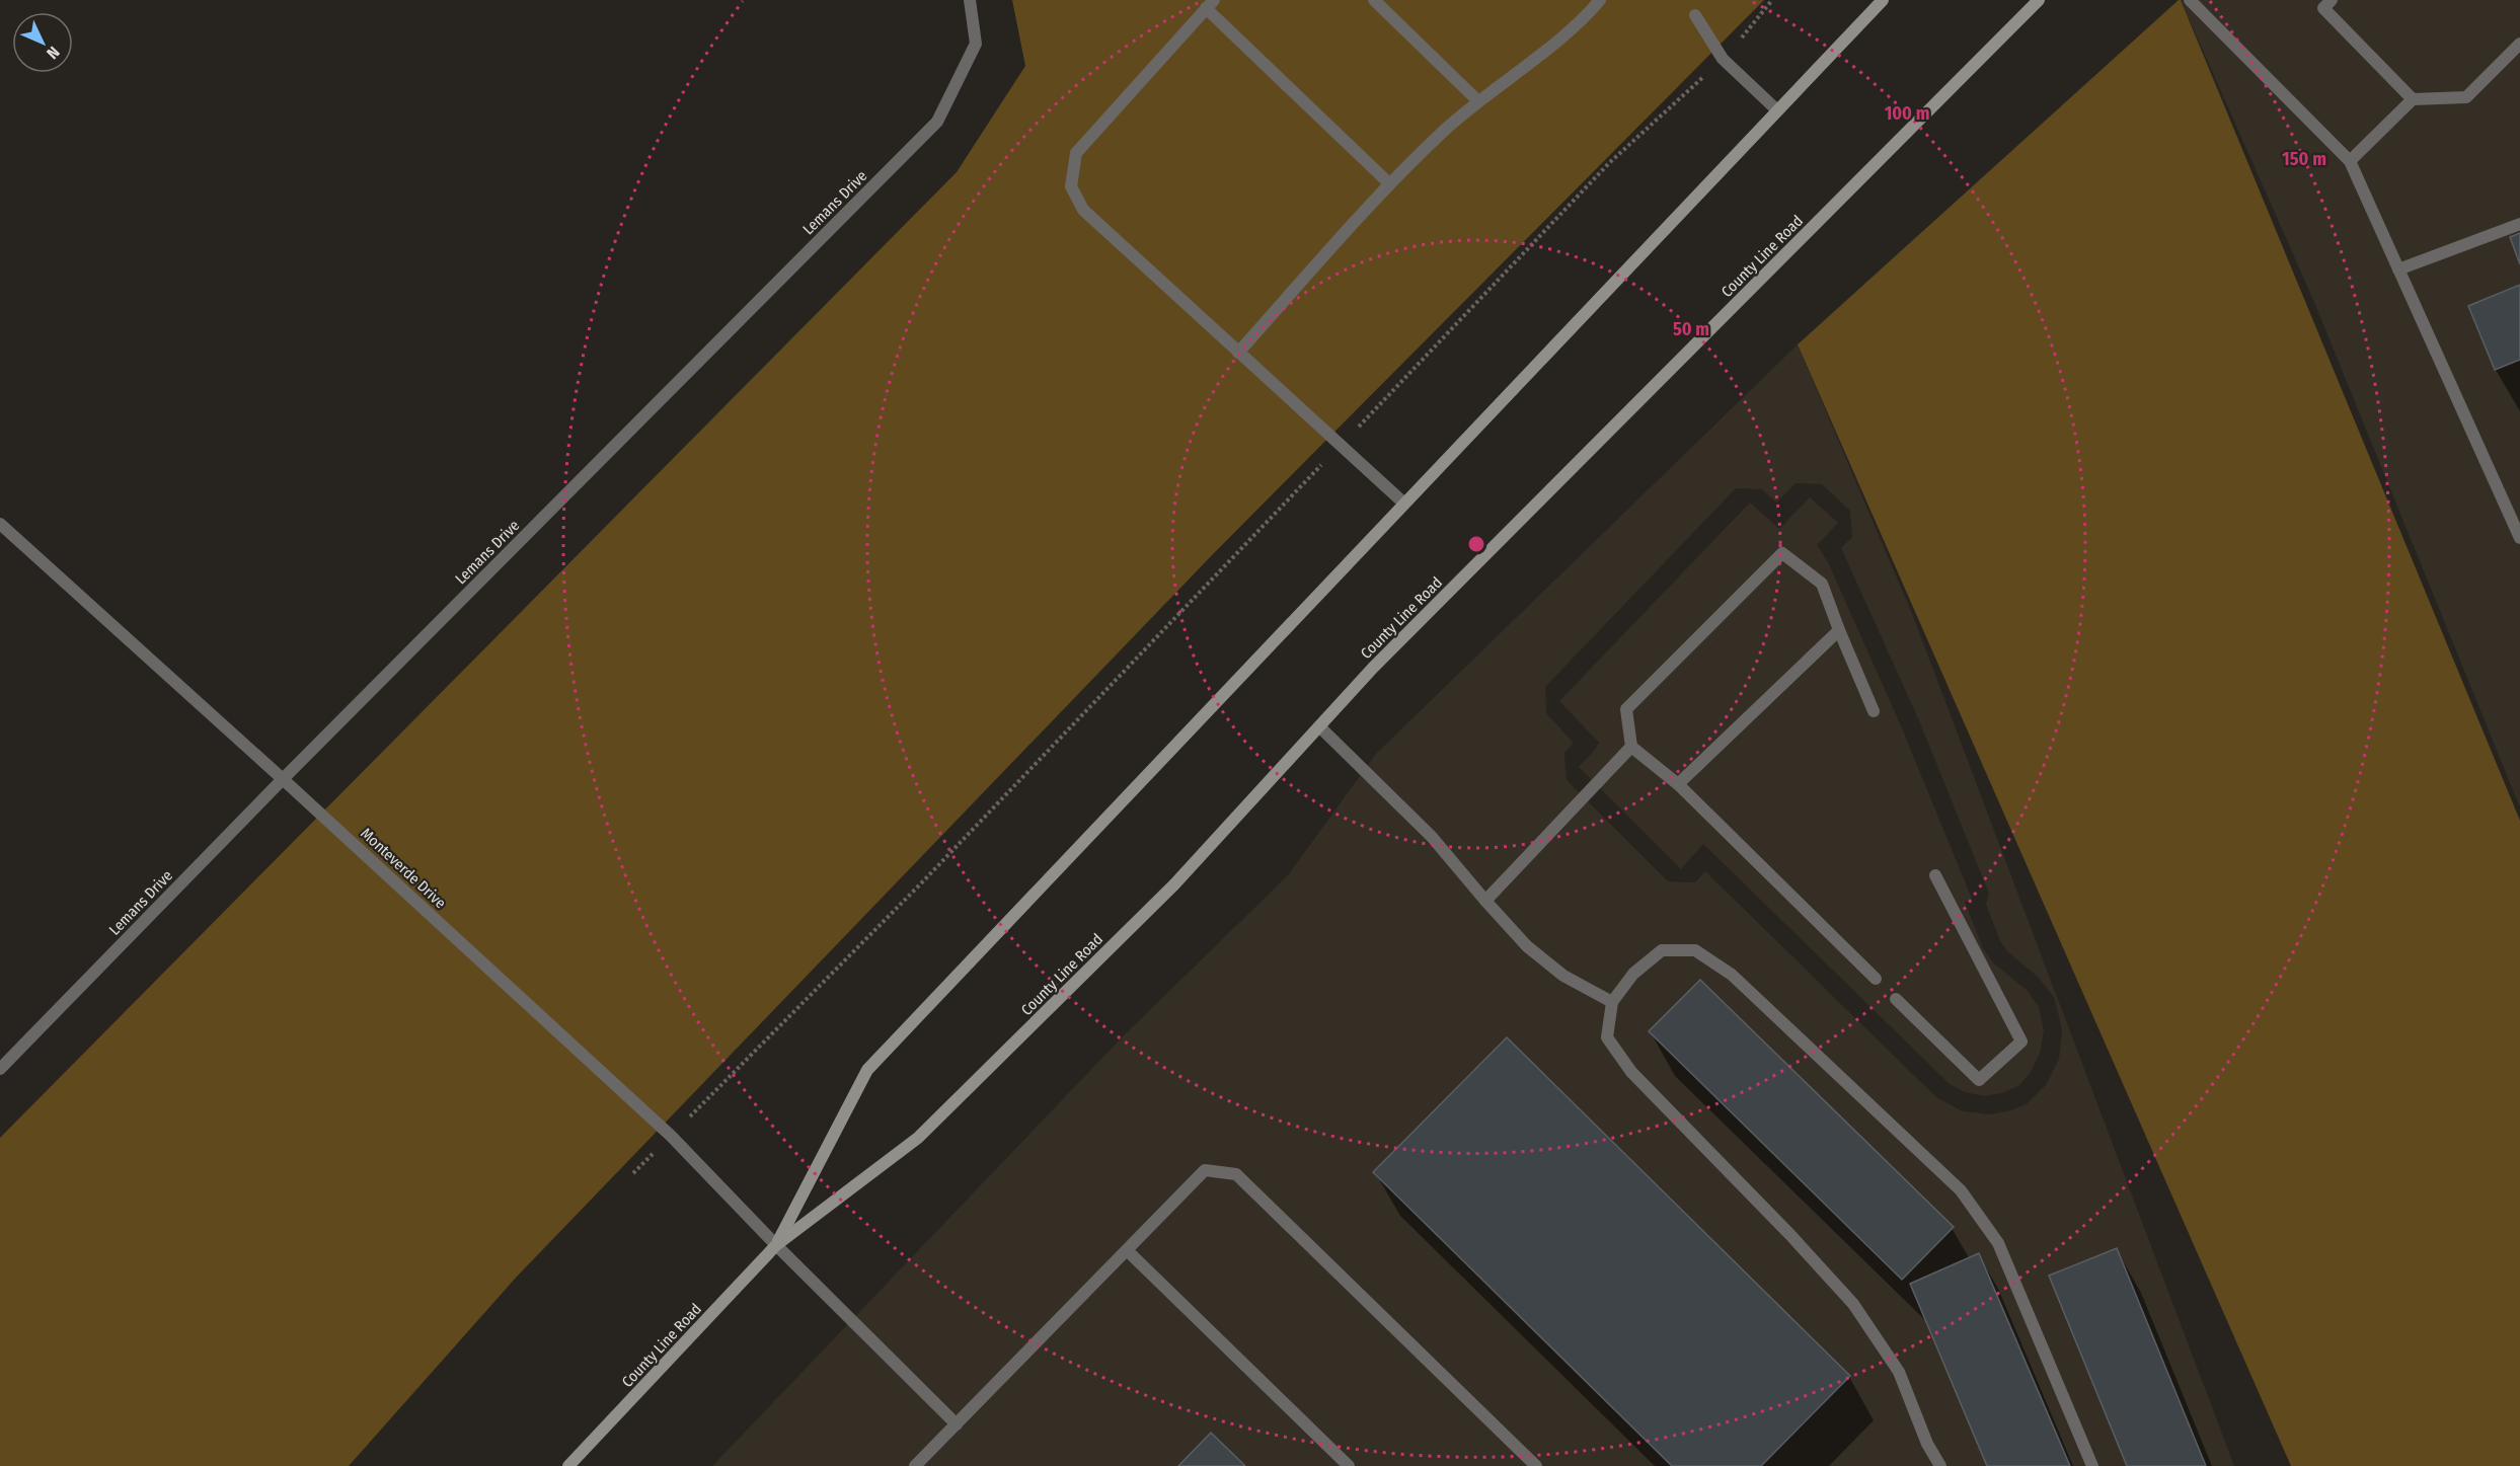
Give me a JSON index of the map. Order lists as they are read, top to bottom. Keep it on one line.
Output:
{"streets":{"main road":["County Line Road"],"street":["Lemans Drive","Monteverde Drive"]},"crossings":[["Lemans Drive","Monteverde Drive"],["County Line Road","Monteverde Drive"]],"north":"bottom right","rings":["100 m","150 m","50 m"]}
